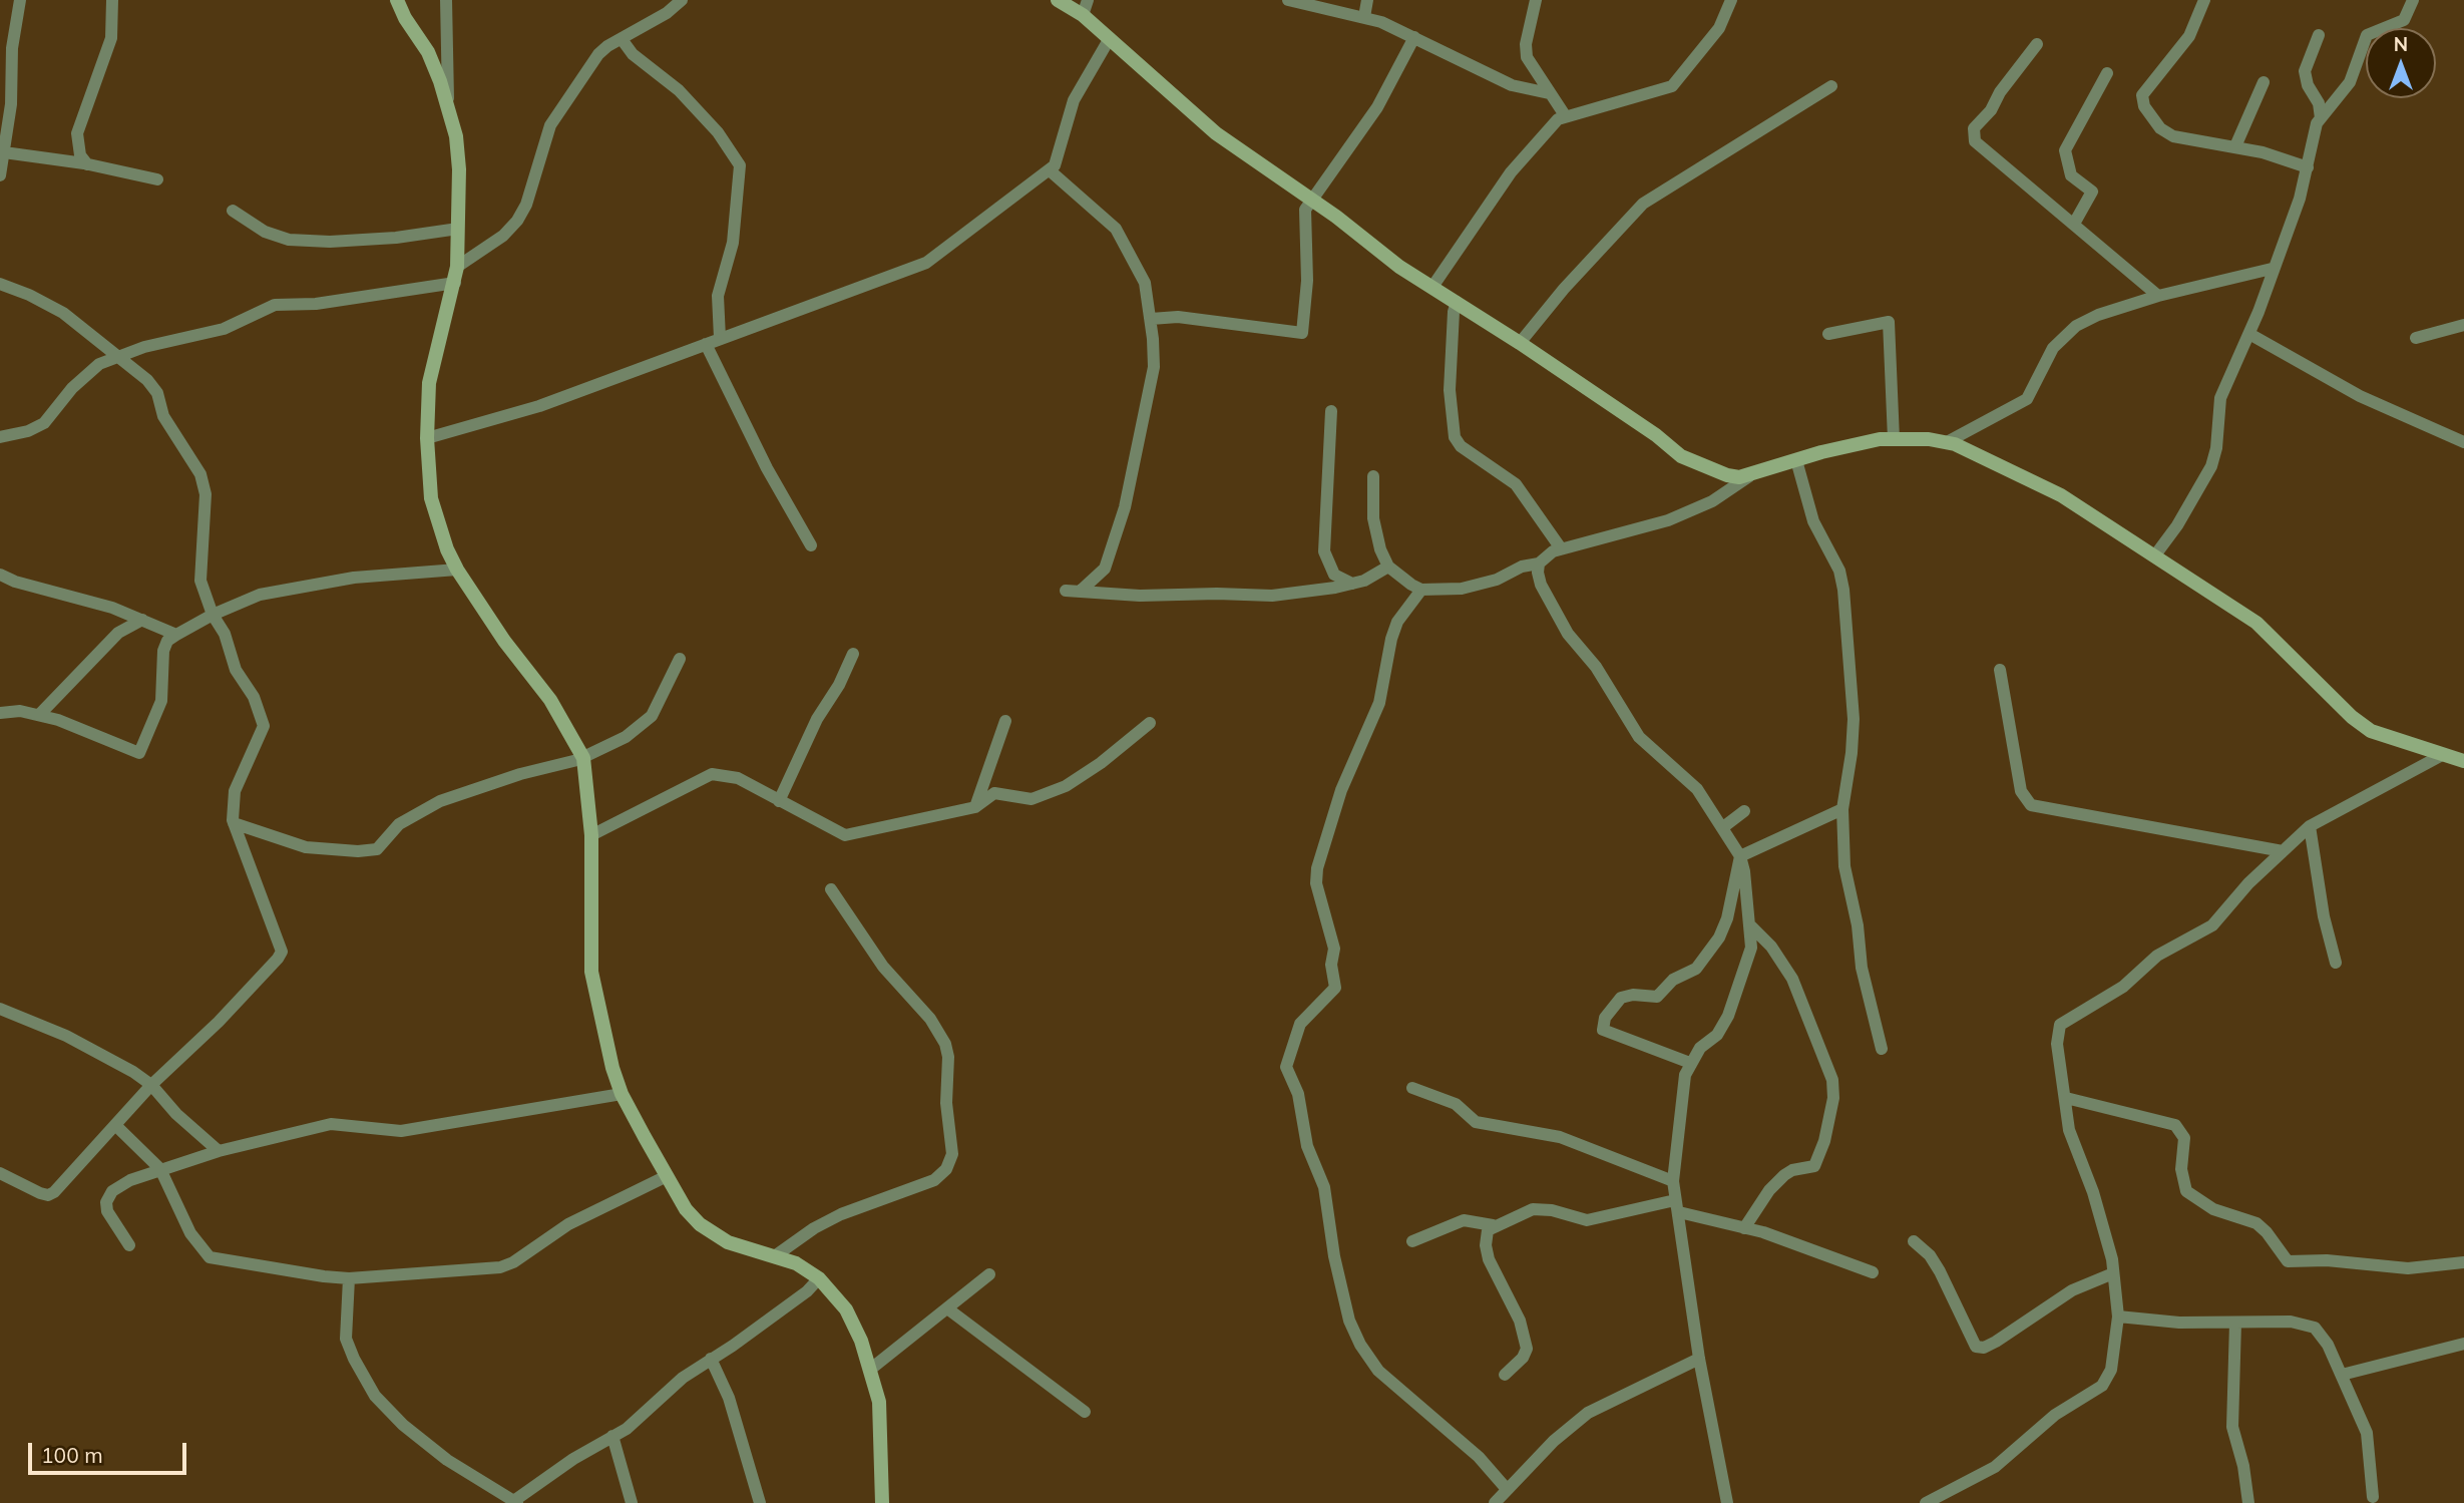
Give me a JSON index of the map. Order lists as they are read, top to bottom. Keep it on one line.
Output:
{"scale_bar":"100 m","north":"top"}
